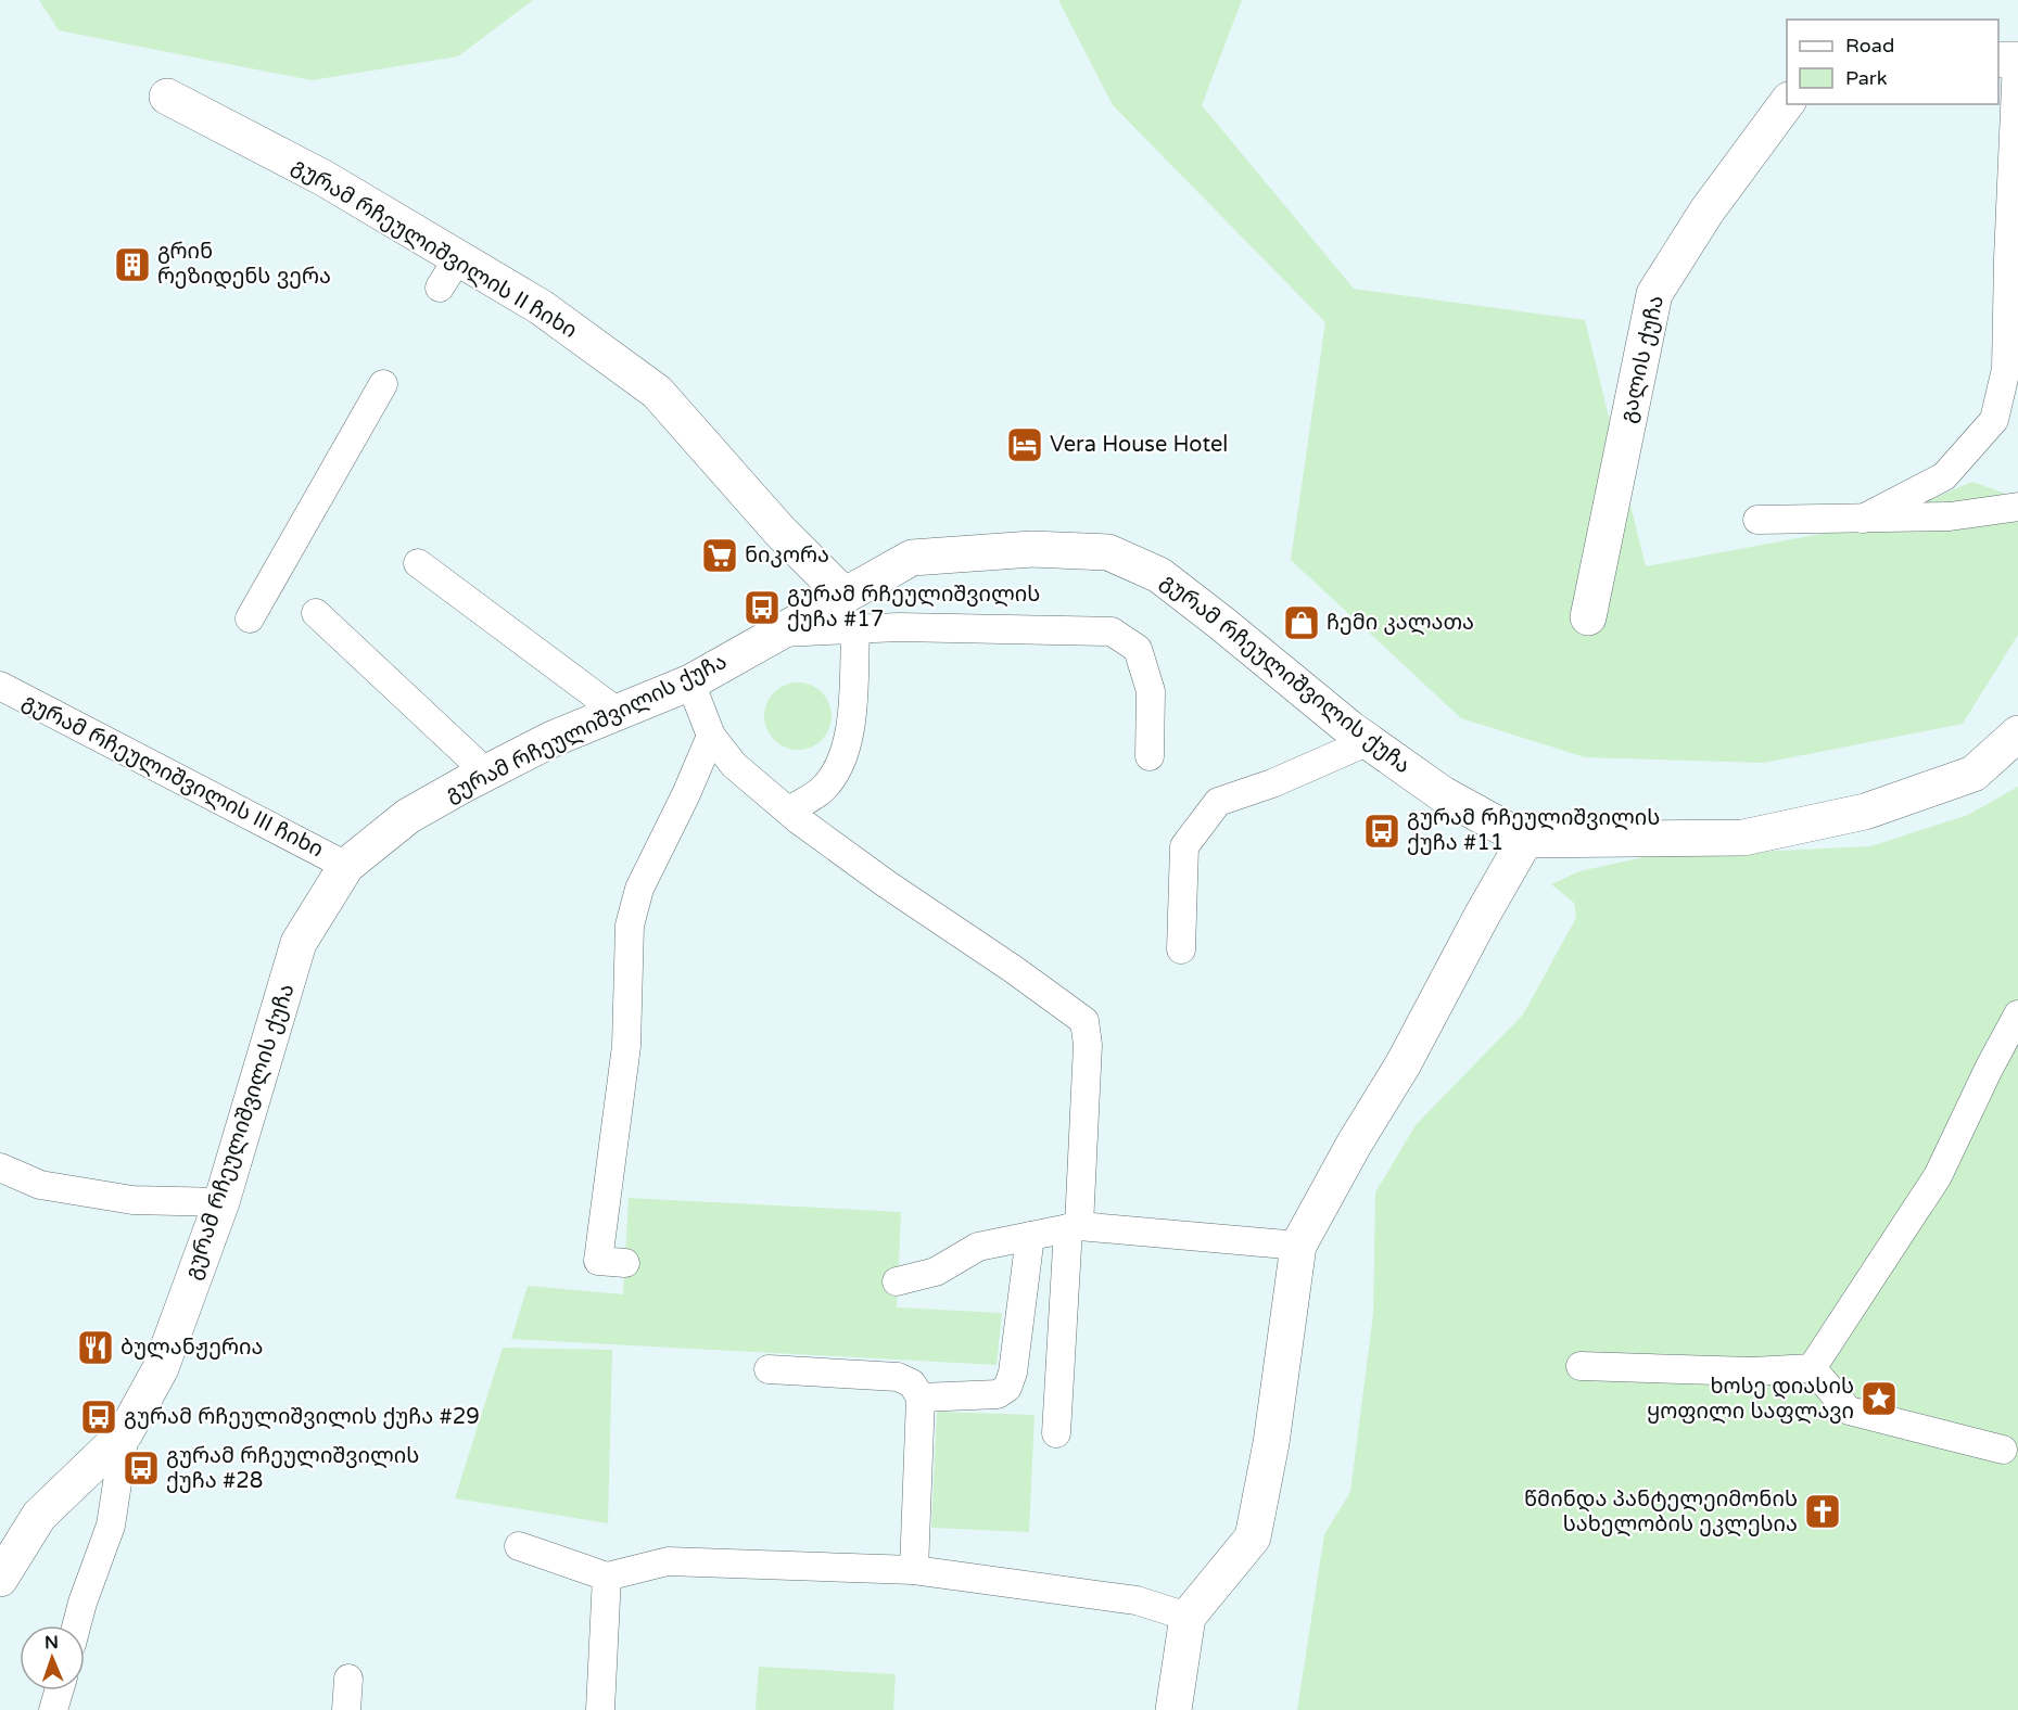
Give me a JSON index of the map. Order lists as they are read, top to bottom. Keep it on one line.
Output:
{"streets":{"street":["გურამ რჩეულიშვილის II ჩიხი","გალის ქუჩა","გურამ რჩეულიშვილის ქუჩა"],"lane":["გურამ რჩეულიშვილის III ჩიხი"]},"crossings":[["გურამ რჩეულიშვილის II ჩიხი","გურამ რჩეულიშვილის ქუჩა"],["გურამ რჩეულიშვილის ქუჩა","გურამ რჩეულიშვილის III ჩიხი"]],"places":{"building":["გრინ რეზიდენს ვერა"],"hotel":["Vera House Hotel"],"supermarket":["ნიკორა"],"bus stop":["გურამ რჩეულიშვილის ქუჩა #17","გურამ რჩეულიშვილის ქუჩა #11","გურამ რჩეულიშვილის ქუჩა #29","გურამ რჩეულიშვილის ქუჩა #28"],"shop":["ჩემი კალათა"],"restaurant":["ბულანჟერია"],"place":["ხოსე დიასის ყოფილი საფლავი"],"church":["წმინდა პანტელეიმონის სახელობის ეკლესია"]},"legend":["Road","Park"],"north":"top"}
